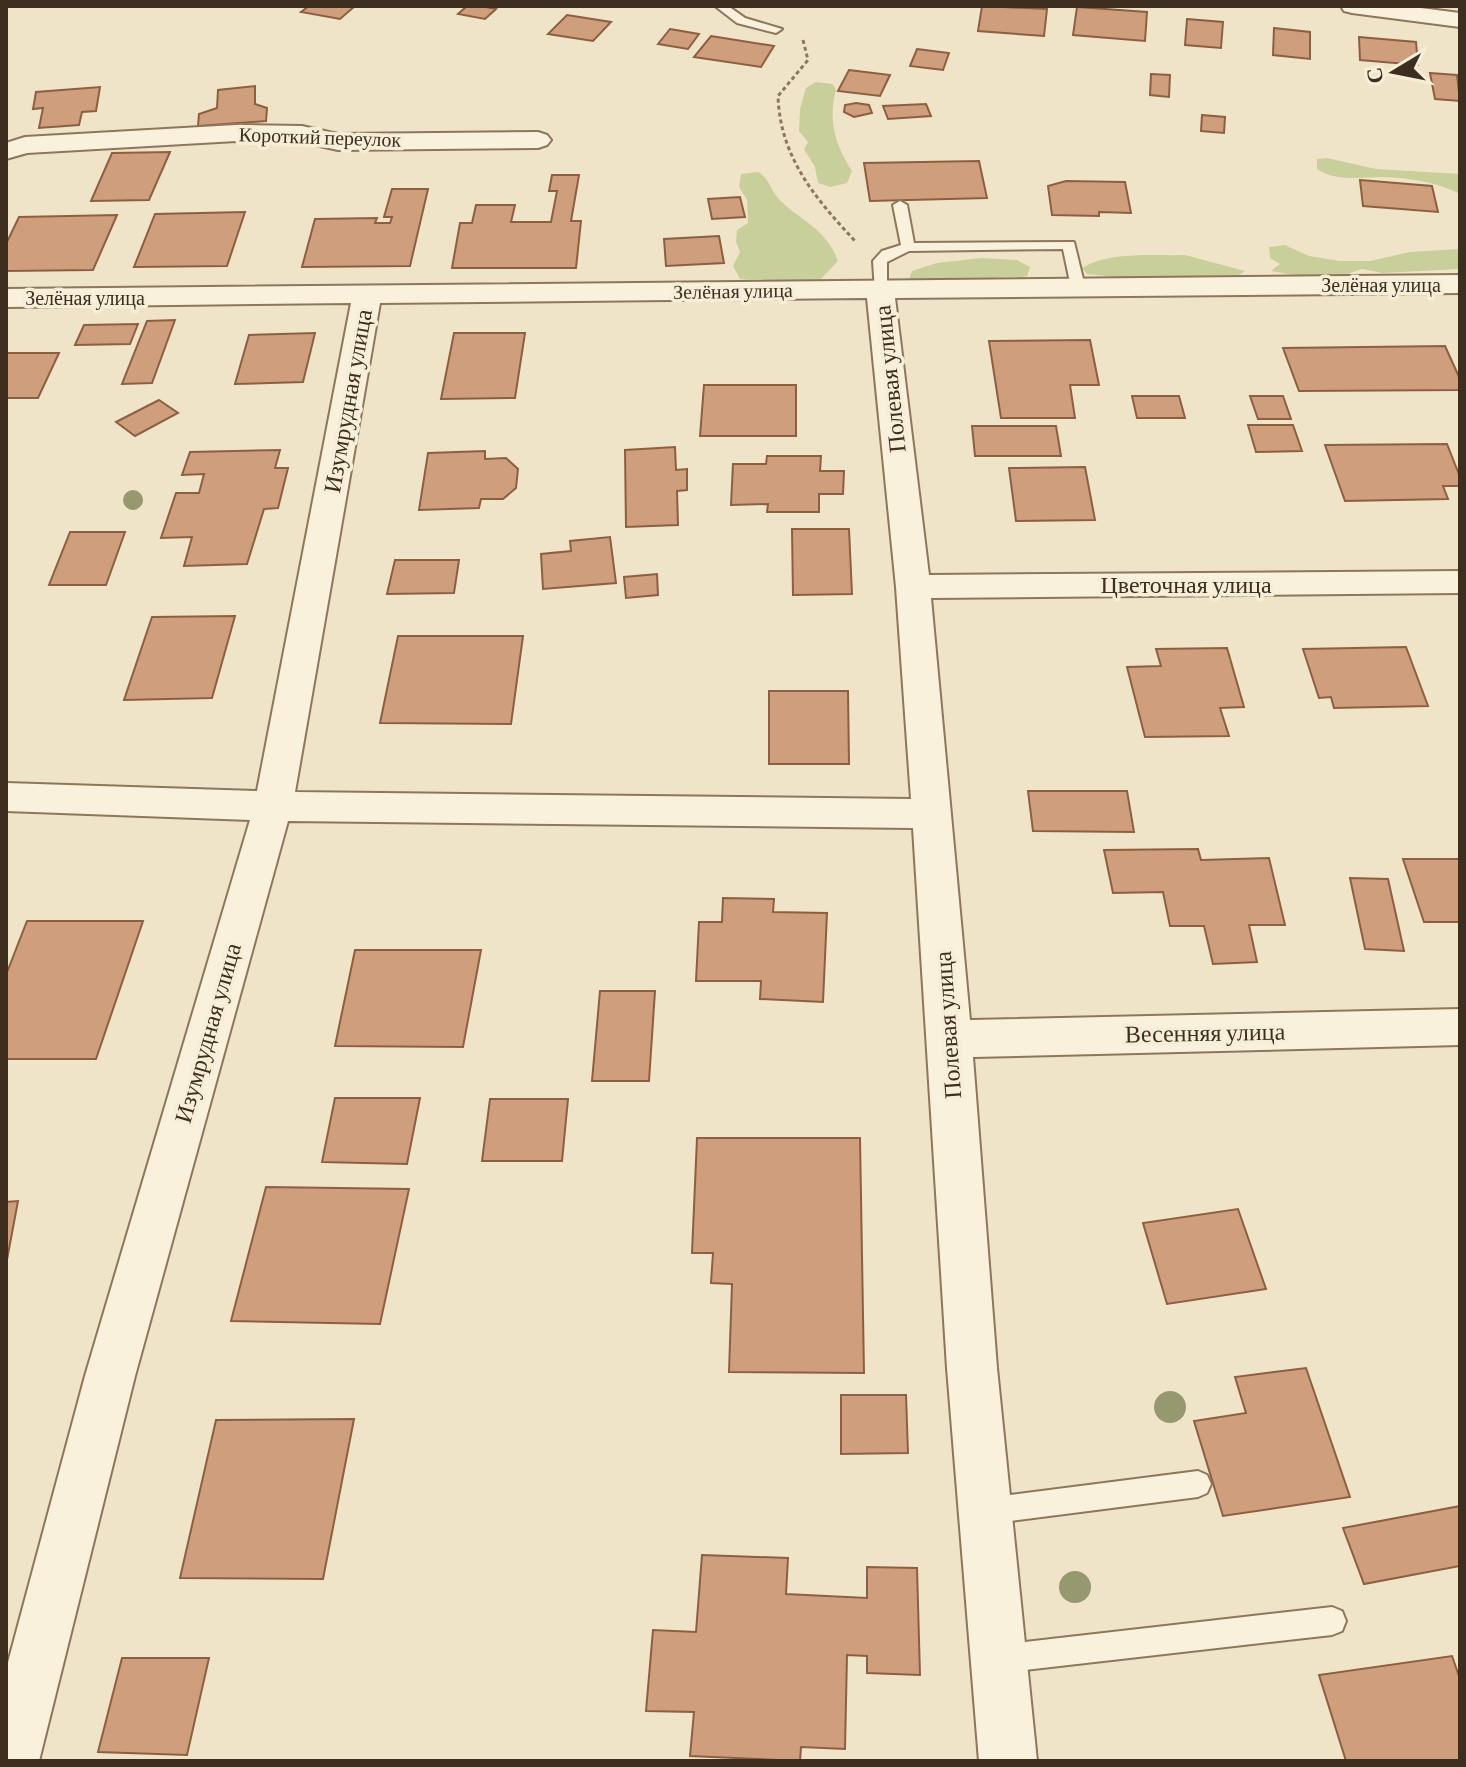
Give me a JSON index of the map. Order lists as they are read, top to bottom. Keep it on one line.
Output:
{"streets":{"street":["Короткий переулок","Зелёная улица","Полевая улица","Изумрудная улица","Цветочная улица","Весенняя улица"]},"crossings":[["Зелёная улица","Полевая улица"],["Зелёная улица","Изумрудная улица"],["Полевая улица","Цветочная улица"],["Полевая улица","Весенняя улица"]],"north":"left"}
